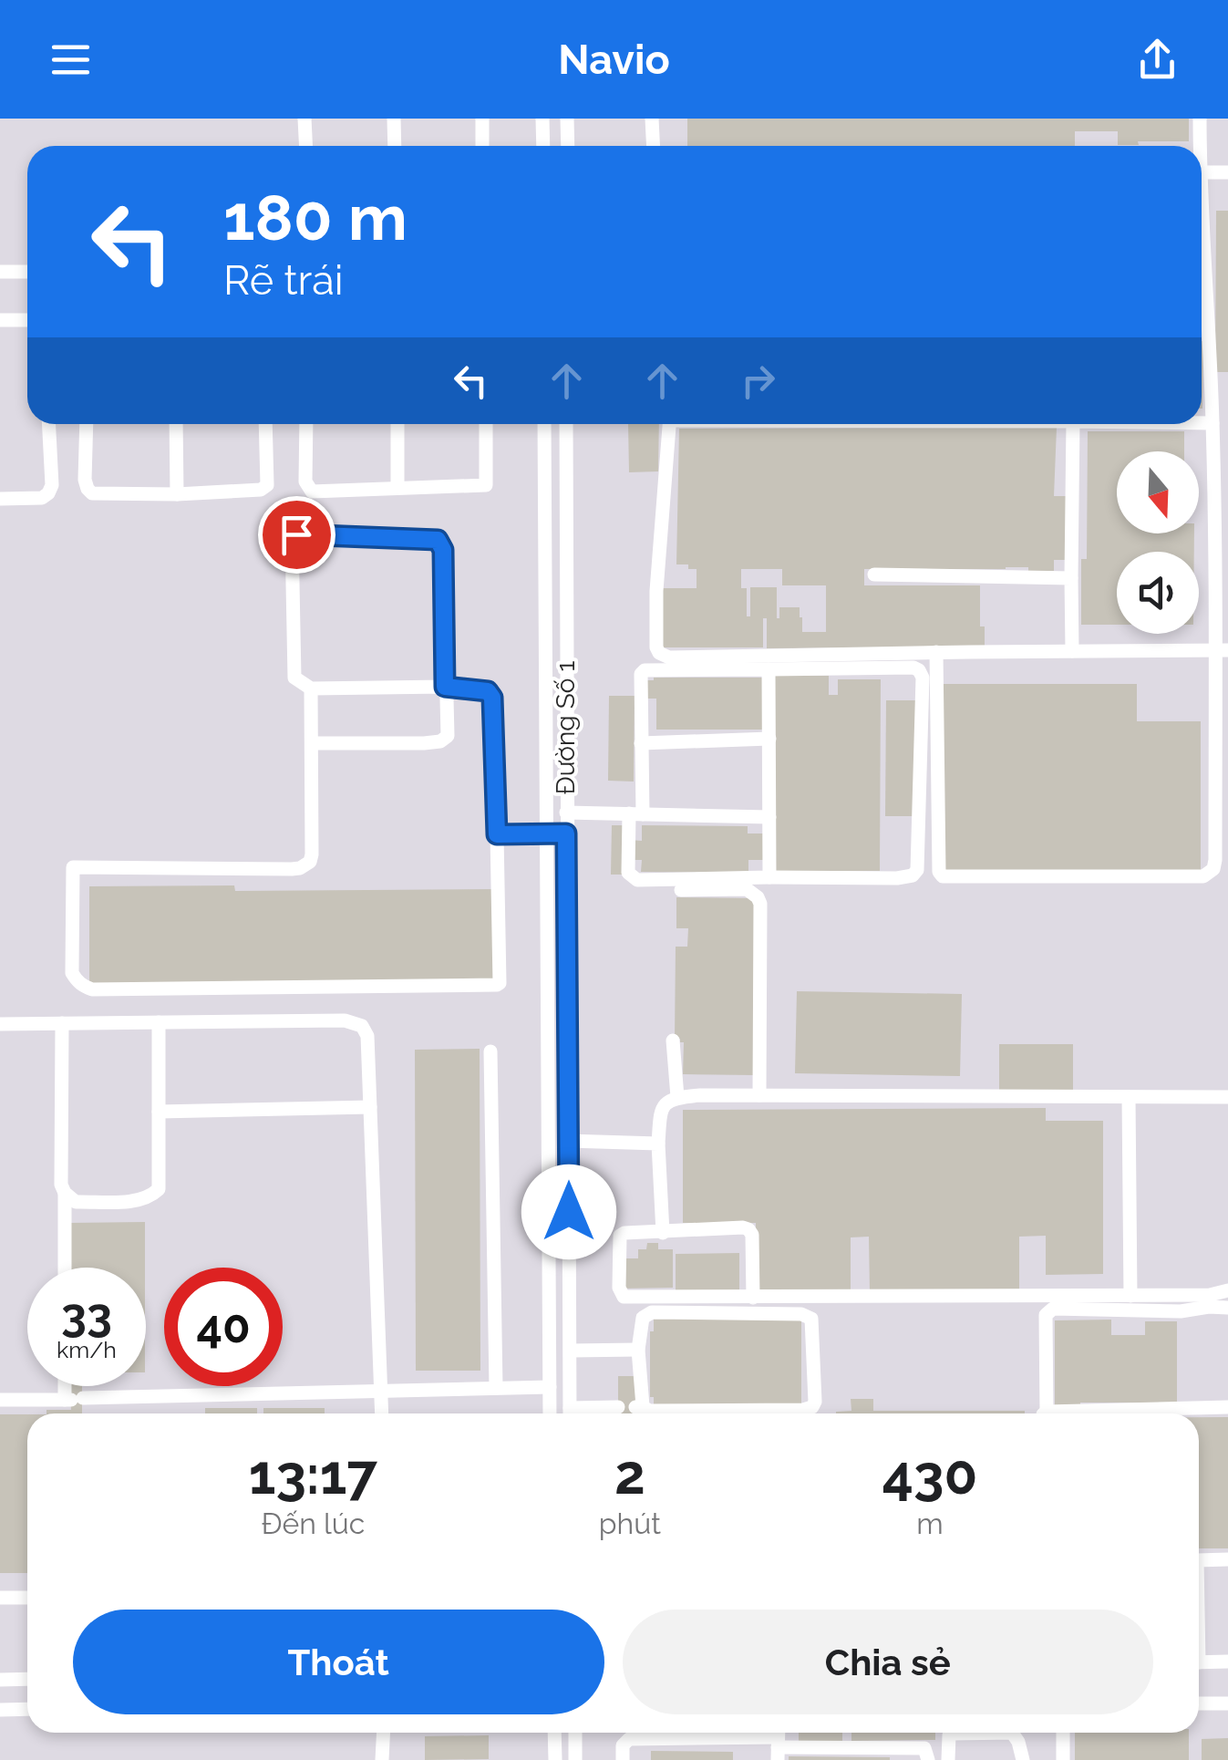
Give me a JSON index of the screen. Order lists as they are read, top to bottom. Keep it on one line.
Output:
{"streets":{"street":["Đường Số 1"]},"north":"bottom","page":{"header":"Navio","turn":["180 m","Rẽ trái"],"speed":"33 km/h","limit":"40","eta":["13:17","Đến lúc","2","phút","430","m"],"buttons":["Thoát","Chia sẻ"]}}
